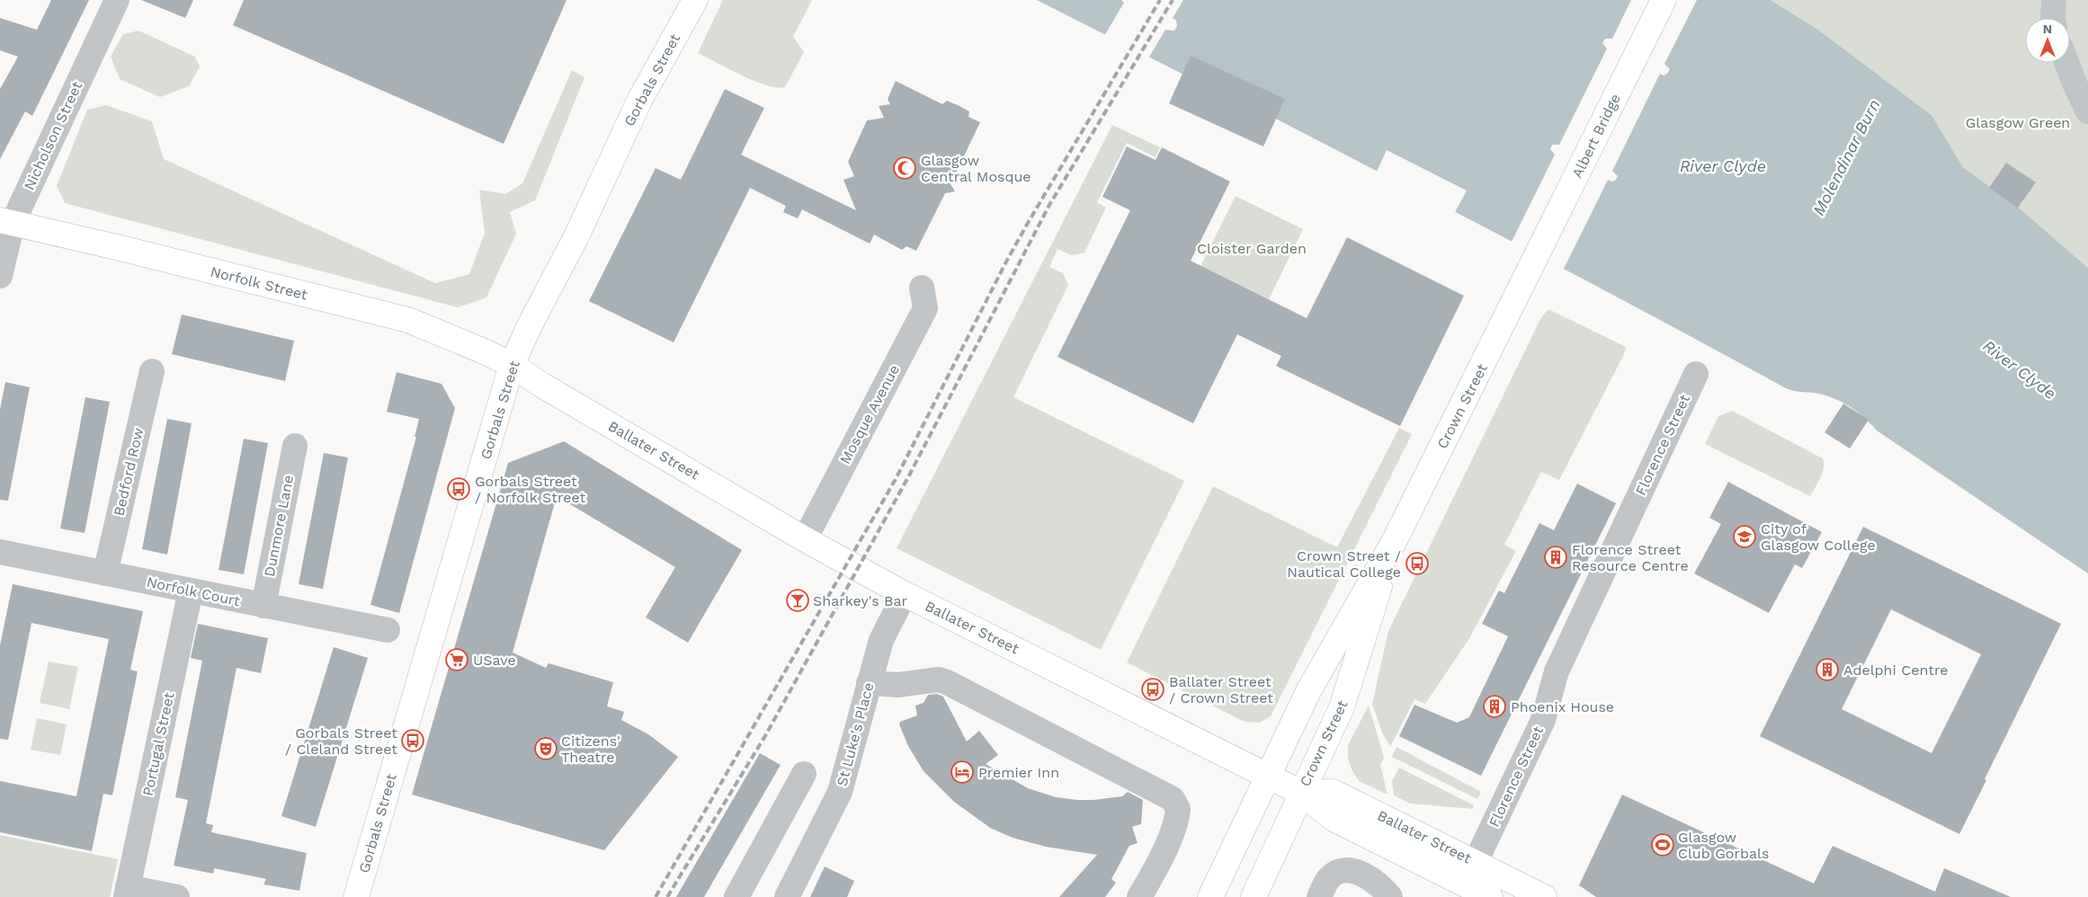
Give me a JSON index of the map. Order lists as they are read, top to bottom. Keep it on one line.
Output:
{"streets":{"main road":["Gorbals Street","Albert Bridge","Norfolk Street","Crown Street","Ballater Street"],"street":["Nicholson Street","Mosque Avenue","Florence Street","Bedford Row","Dunmore Lane","Norfolk Court","St Luke's Place","Portugal Street"]},"crossings":[["Gorbals Street","Norfolk Street"],["Gorbals Street","Ballater Street"],["Nicholson Street","Norfolk Street"],["Albert Bridge","Crown Street"],["Norfolk Street","Ballater Street"],["Crown Street","Ballater Street"],["Mosque Avenue","Ballater Street"],["Florence Street","Ballater Street"],["Ballater Street","St Luke's Place"],["Bedford Row","Norfolk Court"],["Dunmore Lane","Norfolk Court"],["Norfolk Court","Portugal Street"]],"water":["Molendinar Burn","River Clyde"],"parks":["Glasgow Green","Cloister Garden"],"places":{"mosque":["Glasgow Central Mosque"],"bus stop":["Gorbals Street / Norfolk Street","Crown Street / Nautical College","Ballater Street / Crown Street","Gorbals Street / Cleland Street"],"school or university":["City of Glasgow College"],"building":["Florence Street Resource Centre","Adelphi Centre","Phoenix House"],"bar":["Sharkey's Bar"],"supermarket":["USave"],"theatre":["Citizens' Theatre"],"hotel":["Premier Inn"],"sports":["Glasgow Club Gorbals"]},"north":"top"}
